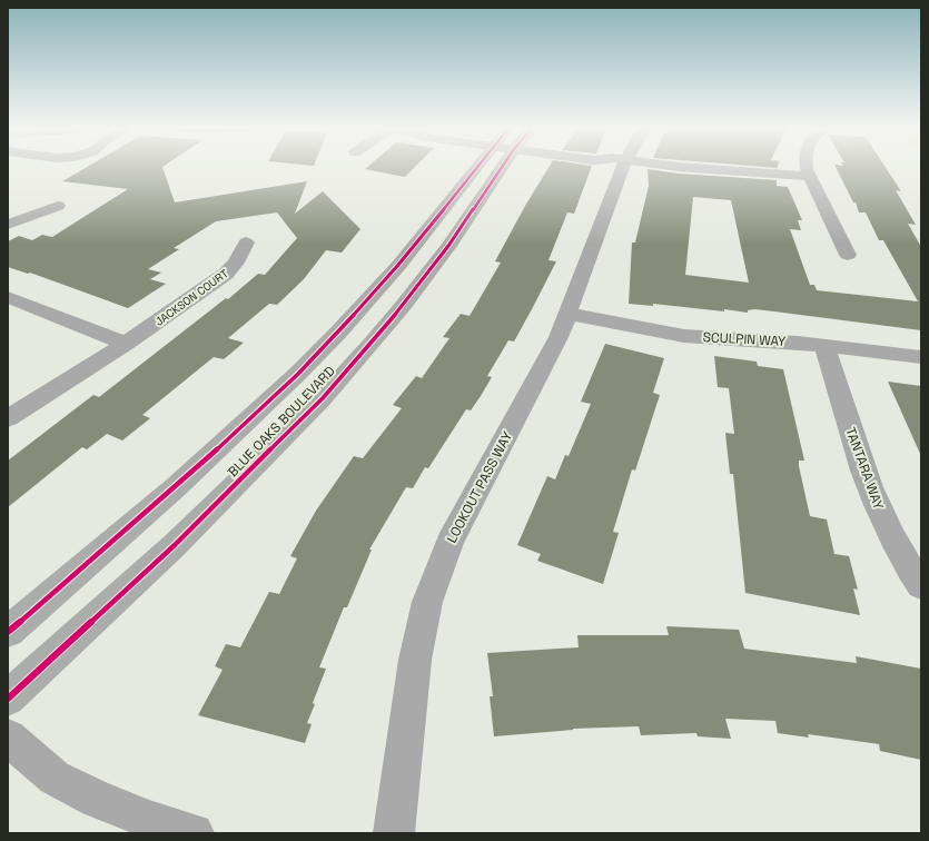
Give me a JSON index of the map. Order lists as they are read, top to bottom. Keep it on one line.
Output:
{"streets":{"main road":["BLUE OAKS BOULEVARD"],"street":["JACKSON COURT","SCULPIN WAY","TANTARA WAY","LOOKOUT PASS WAY"]},"crossings":[["SCULPIN WAY","TANTARA WAY"],["SCULPIN WAY","LOOKOUT PASS WAY"]]}
